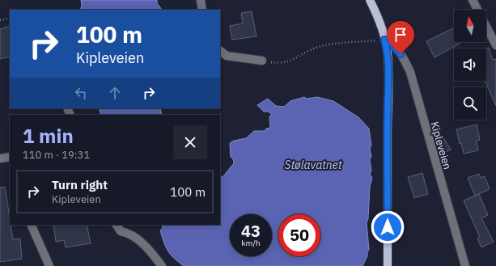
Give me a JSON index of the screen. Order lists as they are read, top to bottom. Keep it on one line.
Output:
{"streets":{"street":["Kipleveien"]},"water":["Stølavatnet"],"north":"top","page":{"turn":["100 m","Kipleveien"],"heading":["1 min","110 m · 19:31"],"list":[{"name":"Turn right","note":"Kipleveien","value":"100 m"}],"speed":"43 km/h","limit":"50"}}
